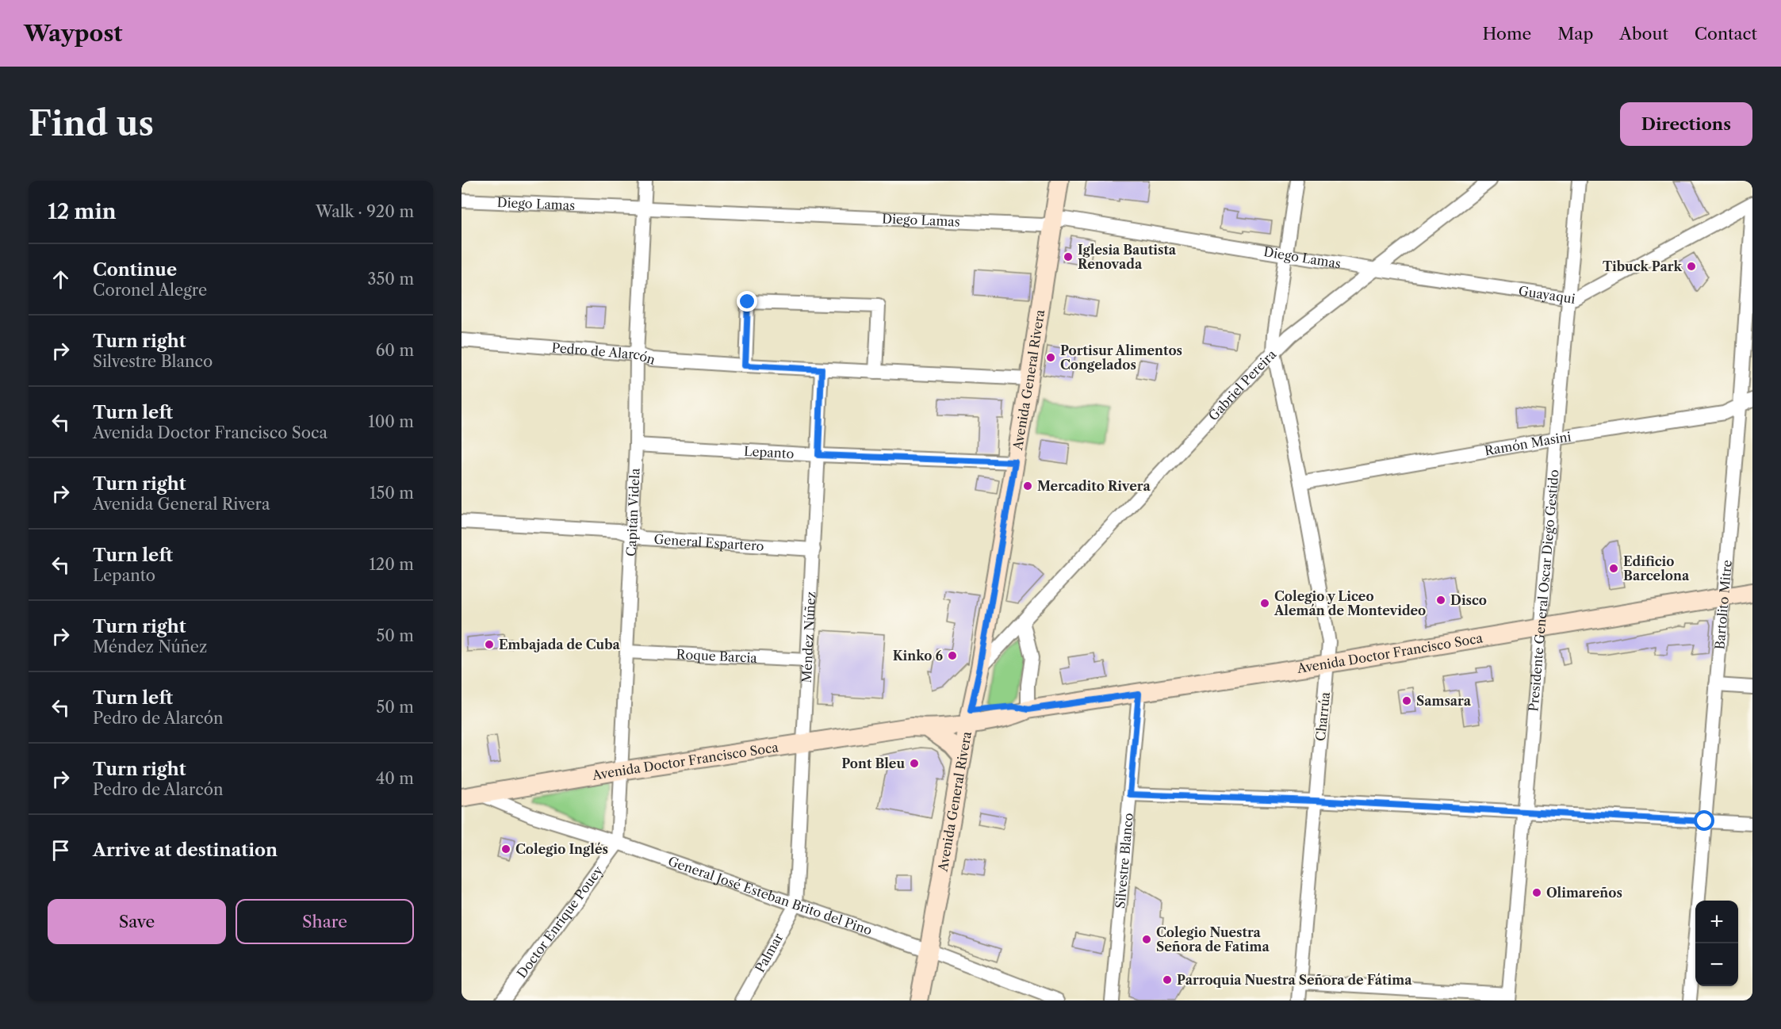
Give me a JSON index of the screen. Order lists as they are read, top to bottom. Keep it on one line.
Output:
{"streets":{"street":["Diego Lamas","Guayaqui","Pedro de Alarcón","Avenida General Rivera","Gabriel Pereira","Ramón Masini","Lepanto","Capitán Videla","General Espartero","Presidente General Oscar Diego Gestido","Bartolito Mitre","Méndez Núñez","Avenida Doctor Francisco Soca","Roque Barcia","Charrúa","Silvestre Blanco","General José Esteban Brito del Pino","Doctor Enrique Pouey","Palmar"]},"crossings":[["Diego Lamas","Guayaqui"],["Diego Lamas","Avenida General Rivera"],["Diego Lamas","Gabriel Pereira"],["Diego Lamas","Capitán Videla"],["Diego Lamas","Charrúa"],["Guayaqui","Gabriel Pereira"],["Guayaqui","Presidente General Oscar Diego Gestido"],["Pedro de Alarcón","Avenida General Rivera"],["Pedro de Alarcón","Capitán Videla"],["Pedro de Alarcón","Méndez Núñez"],["Avenida General Rivera","Gabriel Pereira"],["Avenida General Rivera","Lepanto"],["Avenida General Rivera","Avenida Doctor Francisco Soca"],["Avenida General Rivera","General José Esteban Brito del Pino"],["Gabriel Pereira","Charrúa"],["Ramón Masini","Presidente General Oscar Diego Gestido"],["Ramón Masini","Bartolito Mitre"],["Ramón Masini","Charrúa"],["Lepanto","Capitán Videla"],["Lepanto","Méndez Núñez"],["Capitán Videla","General Espartero"],["Capitán Videla","Avenida Doctor Francisco Soca"],["Capitán Videla","Roque Barcia"],["Capitán Videla","General José Esteban Brito del Pino"],["Capitán Videla","Doctor Enrique Pouey"],["General Espartero","Méndez Núñez"],["Presidente General Oscar Diego Gestido","Avenida Doctor Francisco Soca"],["Bartolito Mitre","Avenida Doctor Francisco Soca"],["Méndez Núñez","Avenida Doctor Francisco Soca"],["Méndez Núñez","Roque Barcia"],["Méndez Núñez","General José Esteban Brito del Pino"],["Méndez Núñez","Palmar"],["Avenida Doctor Francisco Soca","Charrúa"],["Avenida Doctor Francisco Soca","Silvestre Blanco"],["Avenida Doctor Francisco Soca","General José Esteban Brito del Pino"],["General José Esteban Brito del Pino","Doctor Enrique Pouey"],["General José Esteban Brito del Pino","Palmar"]],"places":["Iglesia Bautista Renovada","Tibuck Park","Portisur Alimentos Congelados","Mercadito Rivera","Edificio Barcelona","Disco","Colegio y Liceo Alemán de Montevideo","Embajada de Cuba","Kinko 6","Samsara","Pont Bleu","Colegio Inglés","Olimareños","Colegio Nuestra Señora de Fatima","Parroquia Nuestra Señora de Fátima"],"page":{"header":"Waypost","nav":["Home","Map","About","Contact"],"buttons":["Directions",["Save","Share"]],"title":"Find us","heading":["12 min","Walk · 920 m"],"list":[["Continue","Coronel Alegre","350 m"],["Turn right","Silvestre Blanco","60 m"],["Turn left","Avenida Doctor Francisco Soca","100 m"],["Turn right","Avenida General Rivera","150 m"],["Turn left","Lepanto","120 m"],["Turn right","Méndez Núñez","50 m"],["Turn left","Pedro de Alarcón","50 m"],["Turn right","Pedro de Alarcón","40 m"],"Arrive at destination"],"map_buttons":["+","−"]}}
